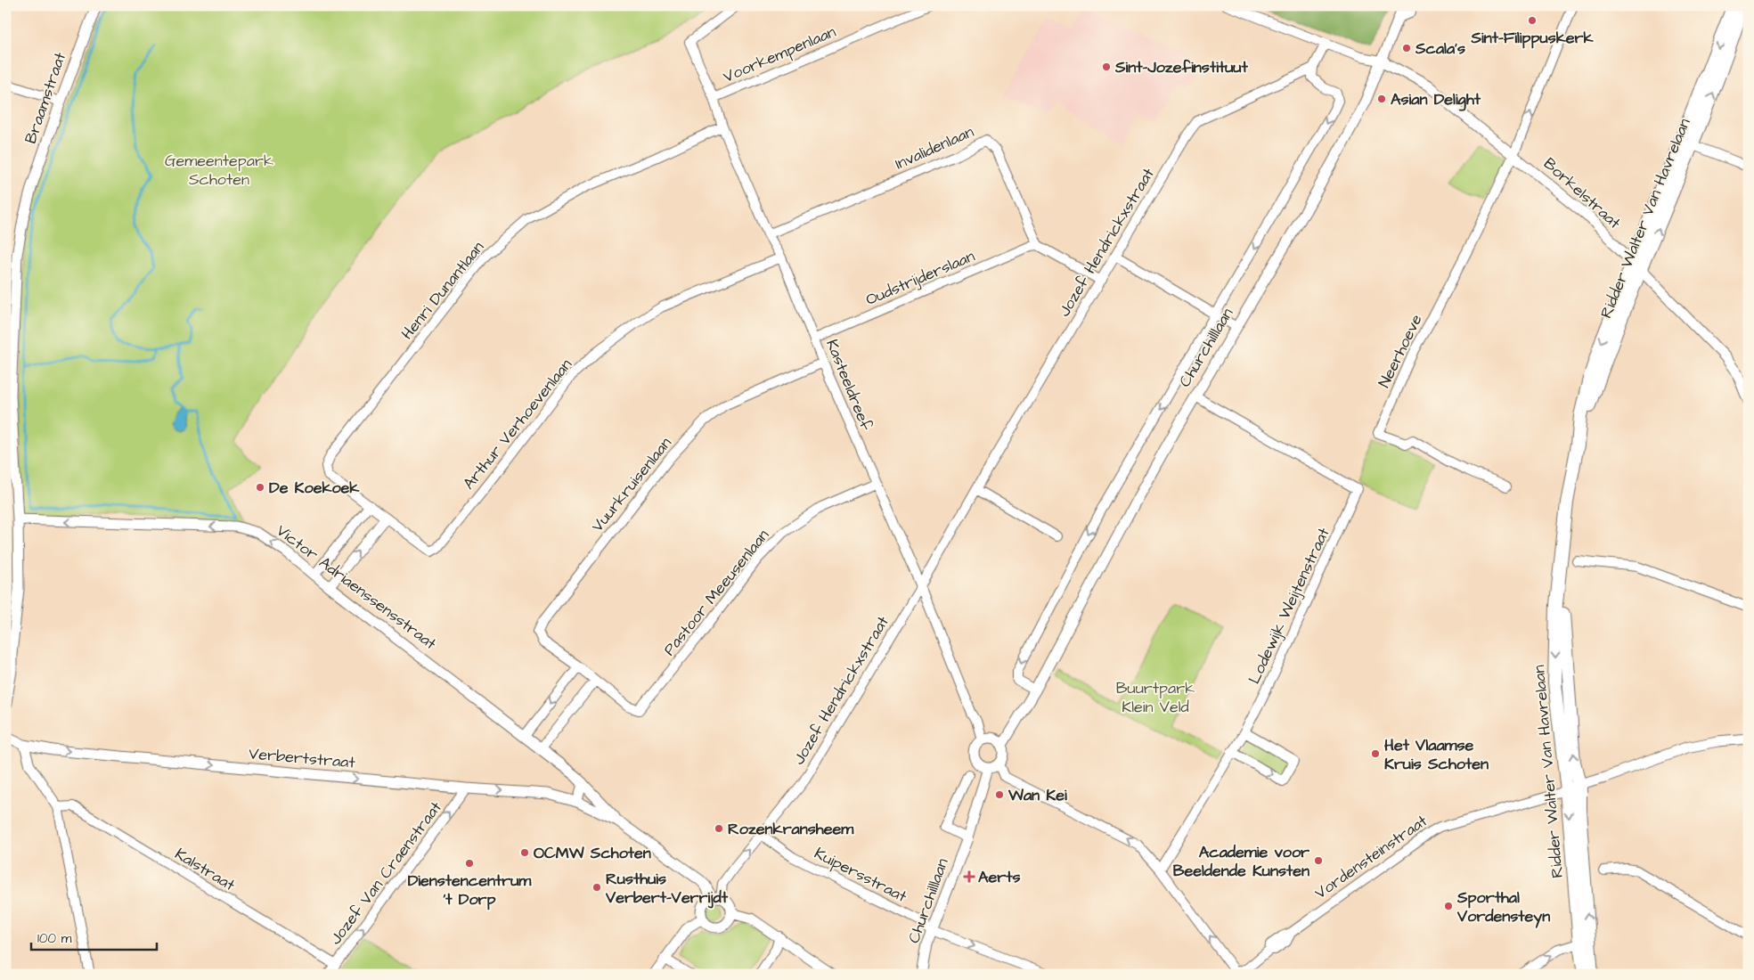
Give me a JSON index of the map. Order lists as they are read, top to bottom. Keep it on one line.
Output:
{"streets":{"main road":["Ridder Walter Van Havrelaan"],"street":["Voorkempenlaan","Braamstraat","Invalidenlaan","Borkelstraat","Jozef Hendrickxstraat","Oudstrijderslaan","Henri Dunantlaan","Churchilllaan","Neerhoeve","Kasteeldreef","Arthur Verhoevenlaan","Vuurkruisenlaan","Victor Adriaenssensstraat","Pastoor Meeusenlaan","Lodewijk Weijtenstraat","Verbertstraat","Vordensteinstraat","Kalstraat","Jozef Van Craenstraat","Kuipersstraat"]},"crossings":[["Voorkempenlaan","Kasteeldreef"],["Braamstraat","Victor Adriaenssensstraat"],["Invalidenlaan","Oudstrijderslaan"],["Invalidenlaan","Kasteeldreef"],["Borkelstraat","Ridder Walter Van Havrelaan"],["Borkelstraat","Churchilllaan"],["Borkelstraat","Neerhoeve"],["Ridder Walter Van Havrelaan","Vordensteinstraat"],["Jozef Hendrickxstraat","Churchilllaan"],["Jozef Hendrickxstraat","Kasteeldreef"],["Jozef Hendrickxstraat","Verbertstraat"],["Jozef Hendrickxstraat","Kuipersstraat"],["Oudstrijderslaan","Kasteeldreef"],["Henri Dunantlaan","Kasteeldreef"],["Henri Dunantlaan","Arthur Verhoevenlaan"],["Churchilllaan","Kasteeldreef"],["Churchilllaan","Lodewijk Weijtenstraat"],["Churchilllaan","Kuipersstraat"],["Kasteeldreef","Arthur Verhoevenlaan"],["Kasteeldreef","Vuurkruisenlaan"],["Kasteeldreef","Pastoor Meeusenlaan"],["Vuurkruisenlaan","Pastoor Meeusenlaan"],["Victor Adriaenssensstraat","Verbertstraat"],["Verbertstraat","Jozef Van Craenstraat"],["Kalstraat","Jozef Van Craenstraat"]],"one_way":["Victor Adriaenssensstraat","Verbertstraat","Jozef Van Craenstraat","Kuipersstraat"],"parks":["Gemeentepark Schoten","Buurtpark Klein Veld"],"places":{"other":["Sint-Filippuskerk","Scala's","Sint-Jozefinstituut","Asian Delight","De Koekoek","Het Vlaamse Kruis Schoten","Wan Kei","Rozenkransheem","OCMW Schoten","Academie voor Beeldende Kunsten","Dienstencentrum 't Dorp","Rusthuis Verbert-Verrijdt","Sporthal Vordensteyn"],"health":["Aerts"]},"scale_bar":"100 m"}
